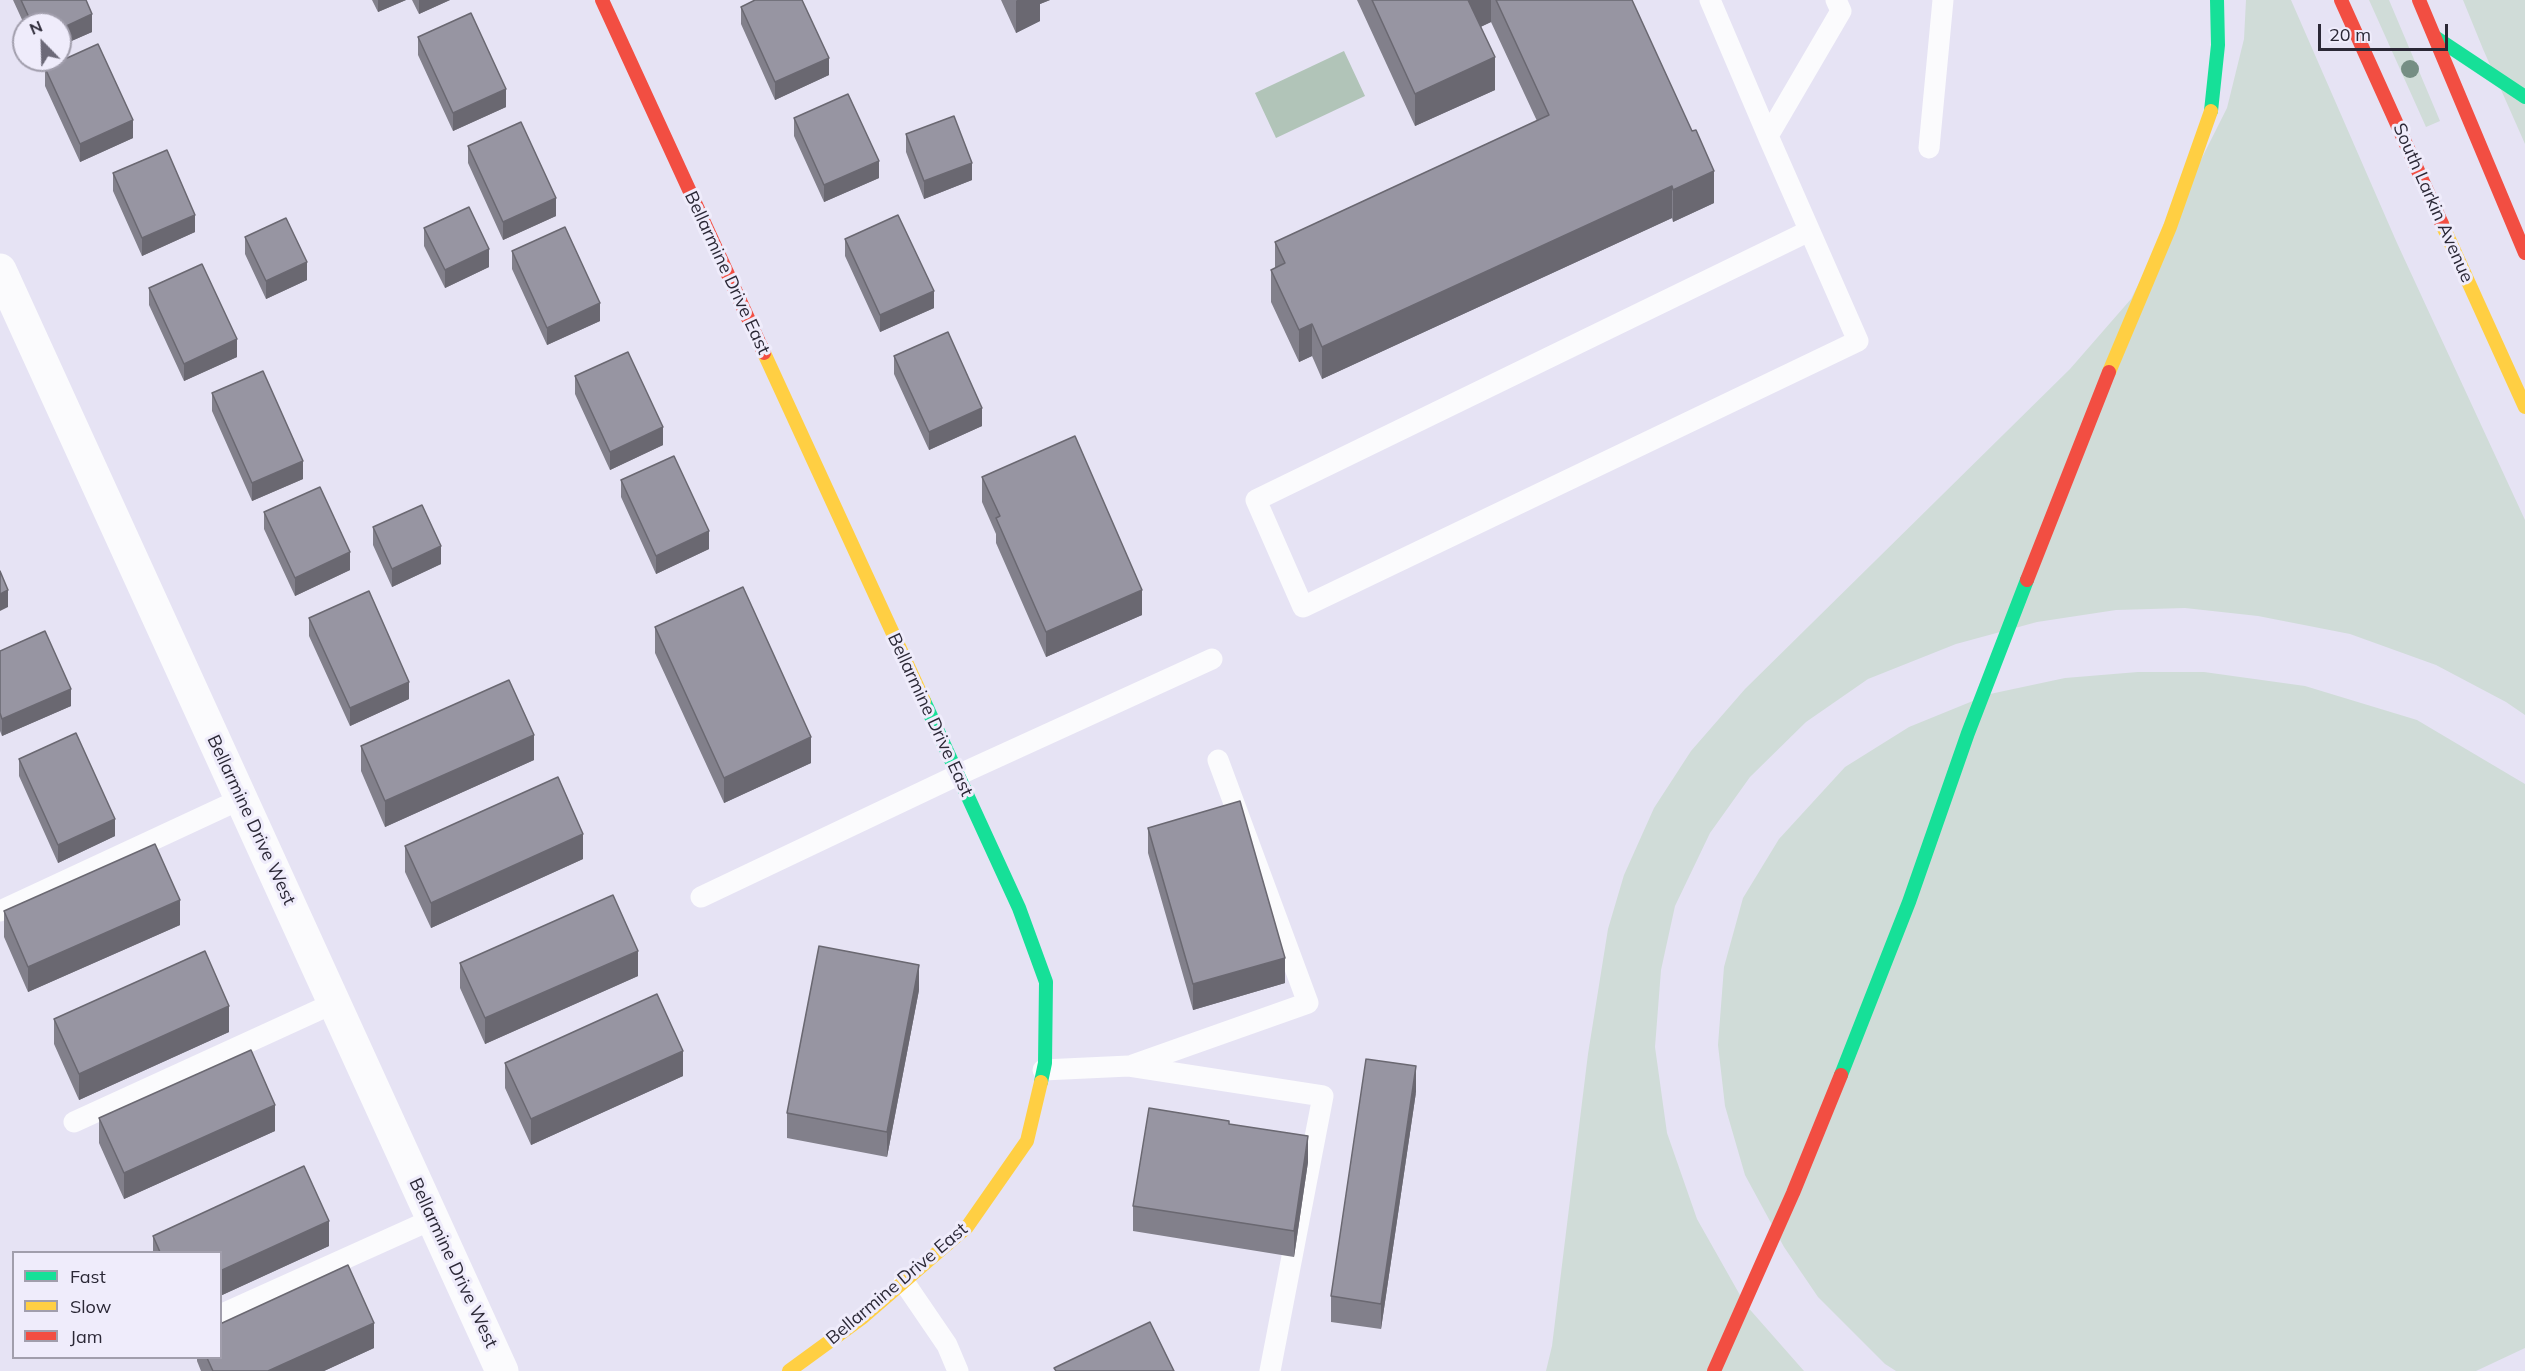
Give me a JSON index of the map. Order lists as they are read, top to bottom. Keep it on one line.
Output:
{"streets":{"main road":["South Larkin Avenue","Bellarmine Drive East"],"street":["Bellarmine Drive West"]},"legend":["Fast","Slow","Jam"],"scale_bar":"20 m","north":"top left"}
